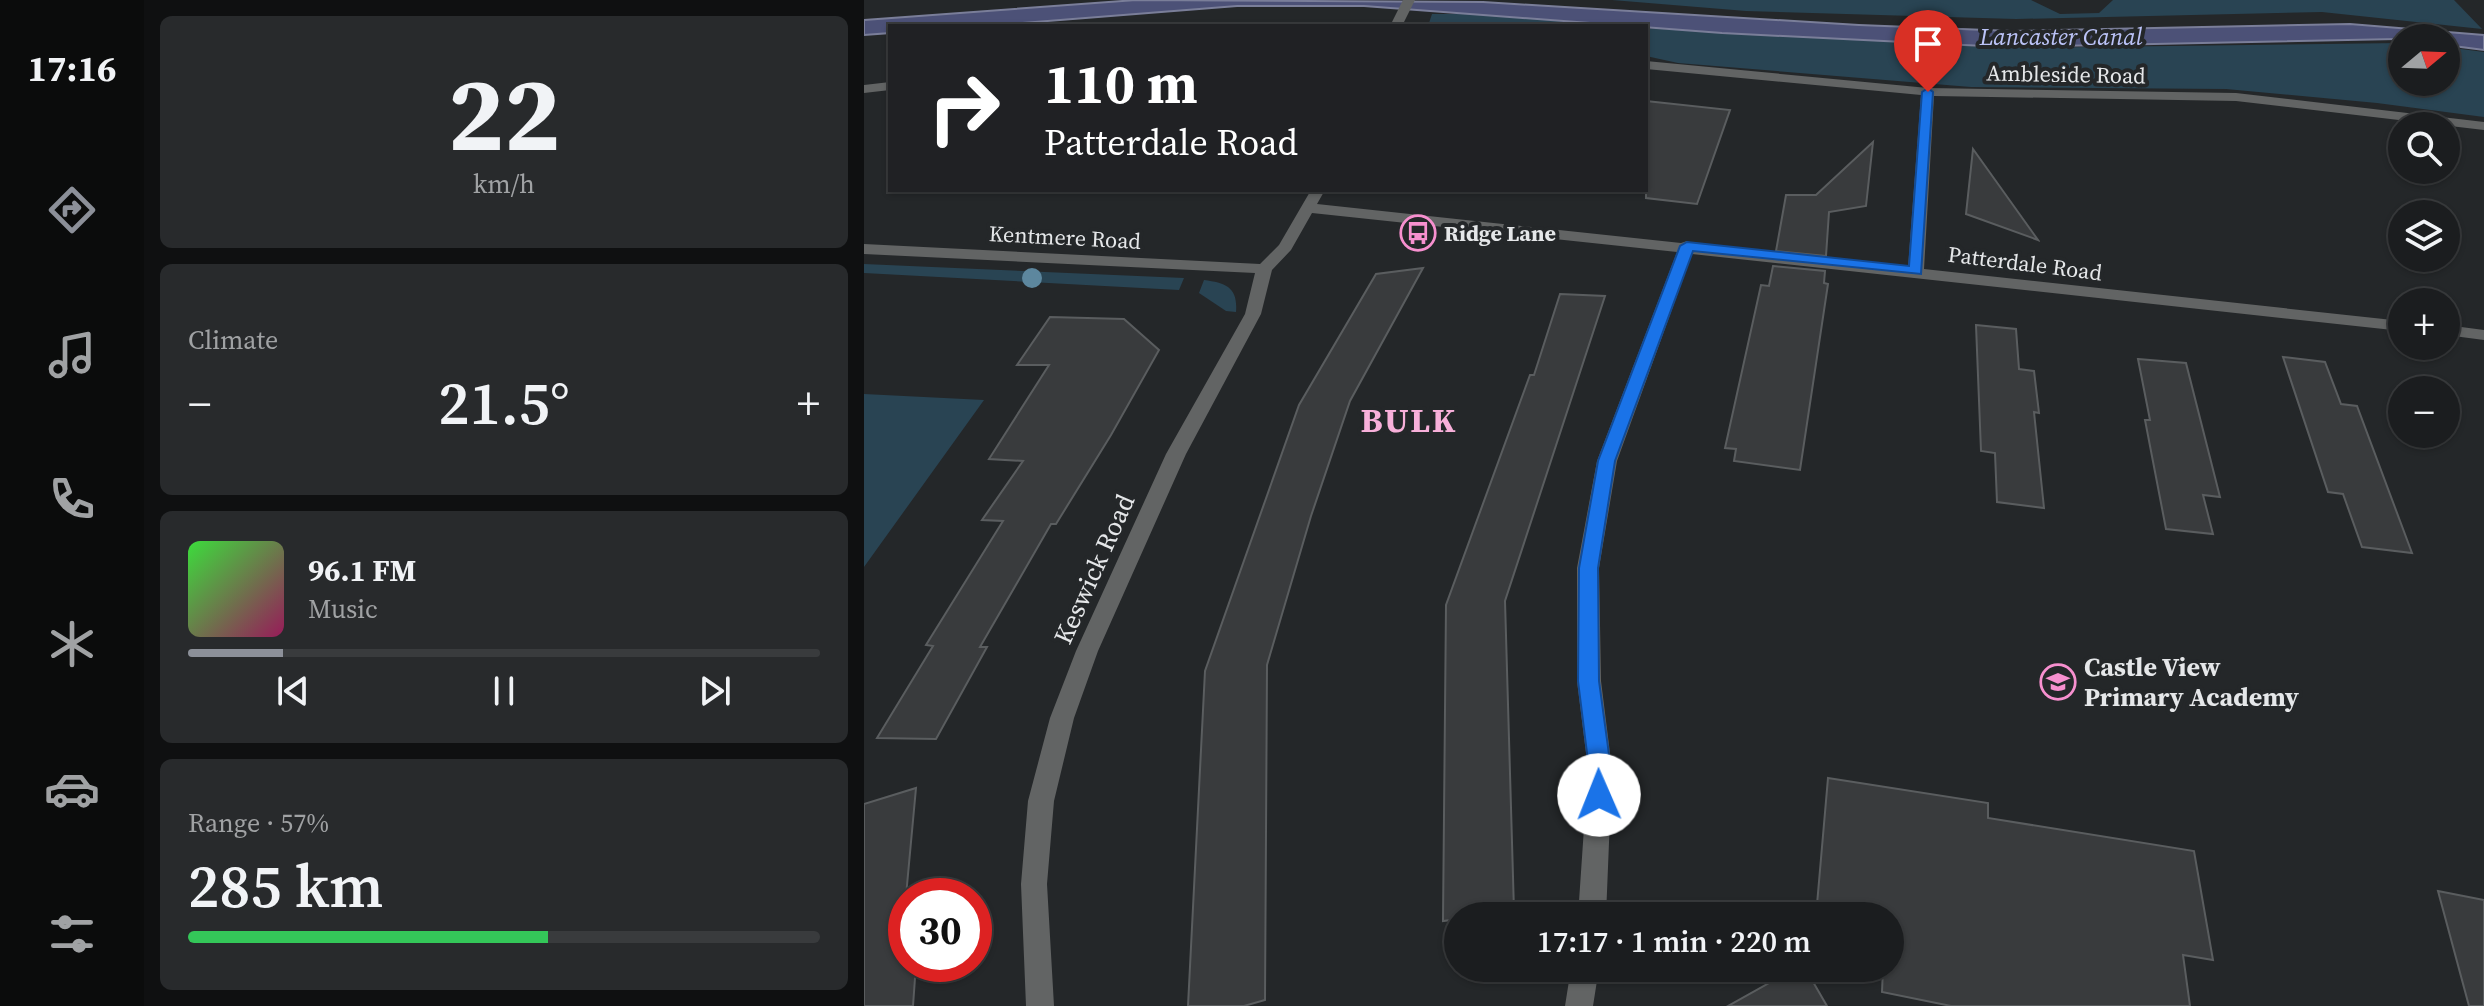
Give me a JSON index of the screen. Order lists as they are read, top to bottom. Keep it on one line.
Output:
{"streets":{"street":["Ambleside Road","Kentmere Road","Patterdale Road","Keswick Road"]},"crossings":[["Kentmere Road","Keswick Road"],["Patterdale Road","Keswick Road"]],"districts":["BULK"],"water":["Lancaster Canal"],"places":{"bus stop":["Ridge Lane"],"school or university":["Castle View Primary Academy"]},"north":"right","page":{"tabs":"17:16","tile":[["22","km/h"],"Climate",["Range · 57%","285 km"]],"map_buttons":["+","−"],"turn":["110 m","Patterdale Road"],"heat":["−","21.5°","+"],"song":["96.1 FM","Music"],"limit":"30","trip":"17:17 · 1 min · 220 m"}}
